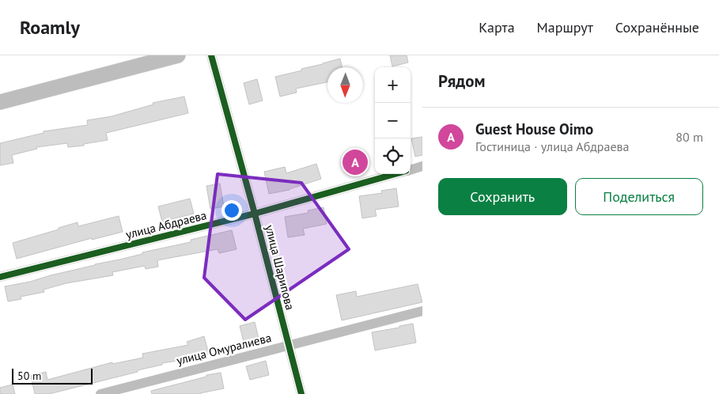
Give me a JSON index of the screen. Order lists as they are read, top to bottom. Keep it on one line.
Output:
{"streets":{"street":["улица Абдраева","улица Шарипова","улица Омуралиева"]},"crossings":[["улица Абдраева","улица Шарипова"],["улица Шарипова","улица Омуралиева"]],"scale_bar":"50 m","north":"bottom","page":{"header":"Roamly","nav":["Карта","Маршрут","Сохранённые"],"heading":"Рядом","map_buttons":["+","−"],"list":[{"mark":"A","name":"Guest House Oimo","note":"Гостиница · улица Абдраева","value":"80 m"}],"pins":"A","buttons":["Сохранить","Поделиться"],"scale":"50 m"}}
